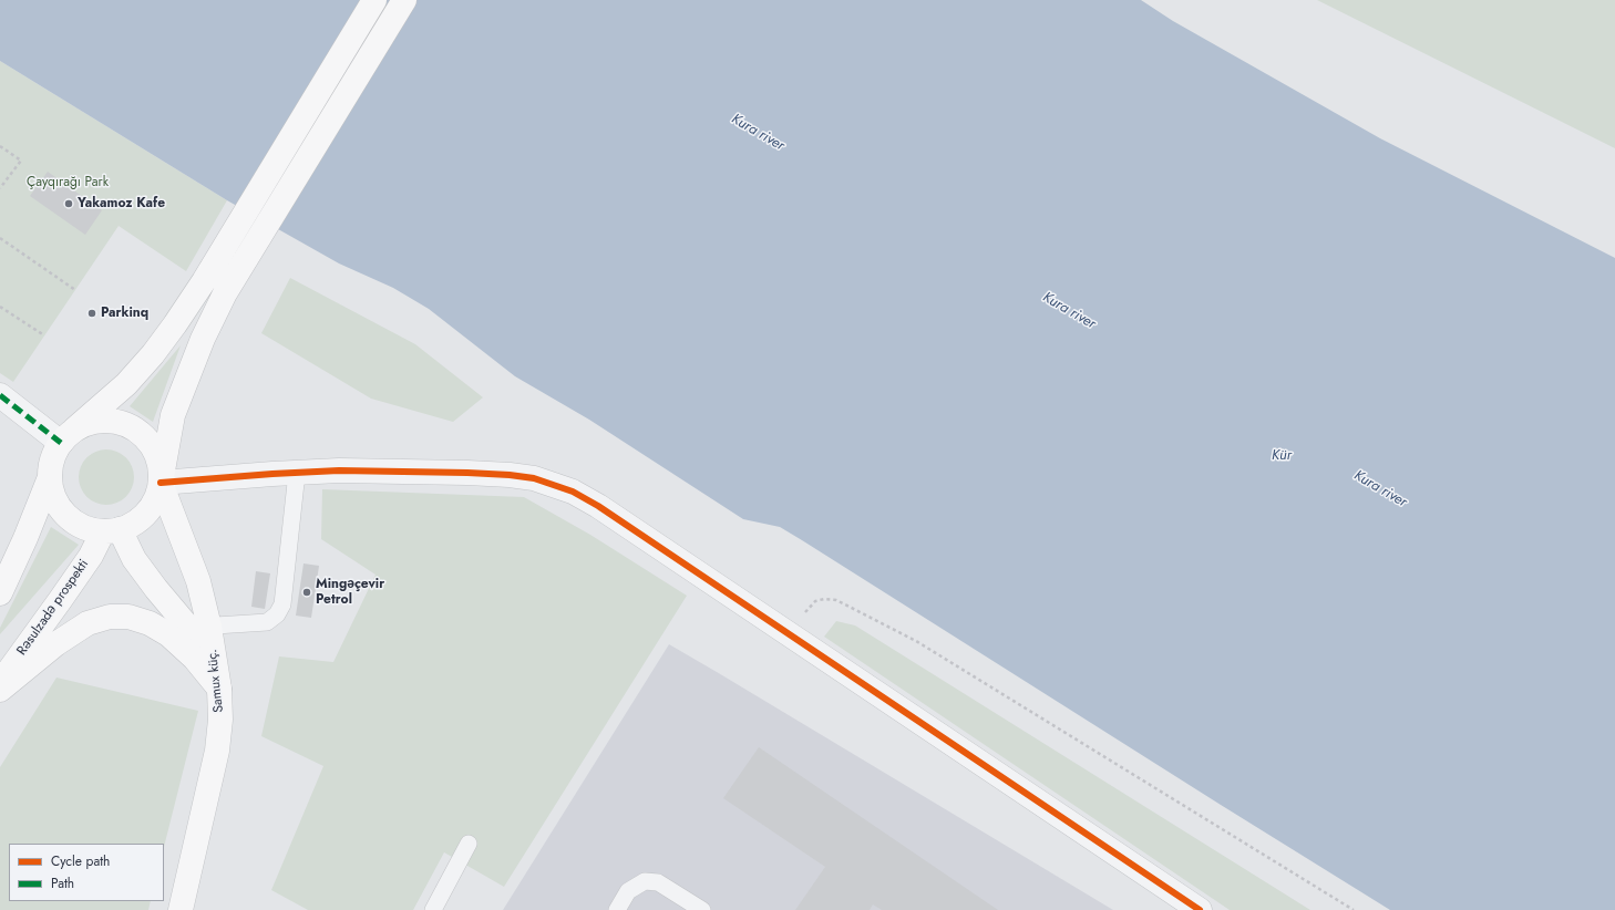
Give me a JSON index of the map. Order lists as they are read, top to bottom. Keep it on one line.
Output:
{"streets":{"main road":["Rəsulzadə prospekti","Samux küç."]},"crossings":[["Rəsulzadə prospekti","Samux küç."]],"water":["Kura river","Kür"],"parks":["Çayqırağı Park"],"places":["Yakamoz Kafe","Parkinq","Mingəçevir Petrol"],"legend":["Cycle path","Path"]}
